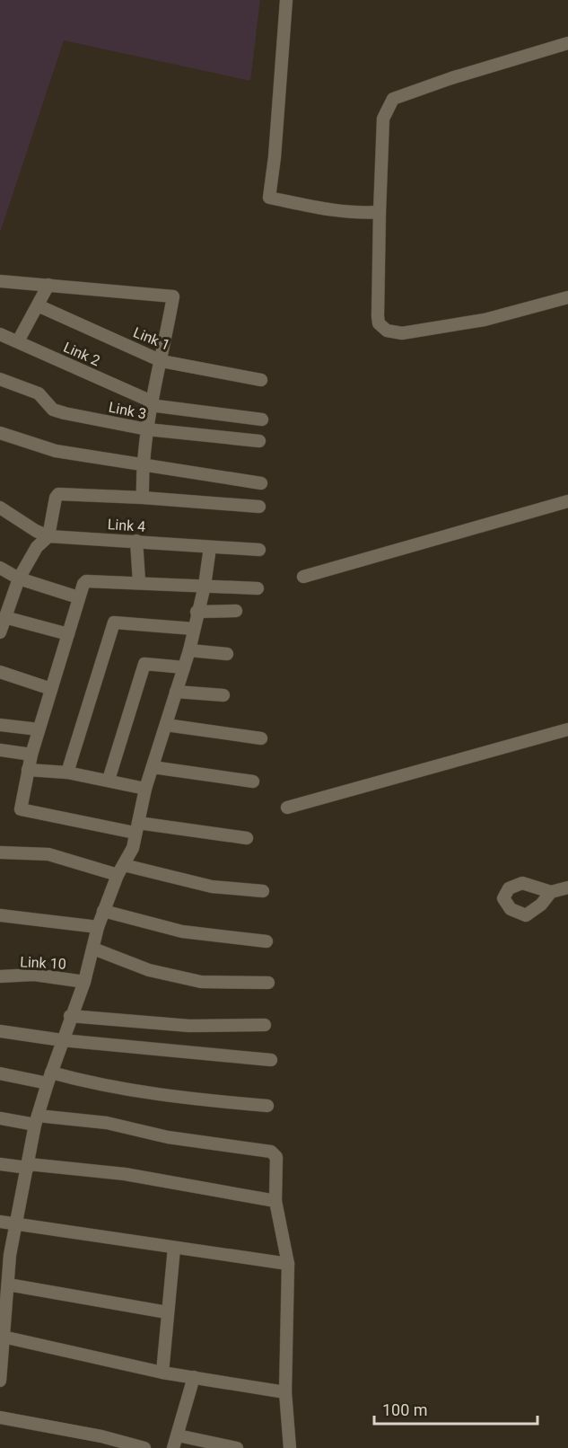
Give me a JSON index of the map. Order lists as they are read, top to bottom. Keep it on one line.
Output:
{"streets":{"street":["Link 1","Link 2","Link 3","Link 4","Link 10"]},"scale_bar":"100 m"}
